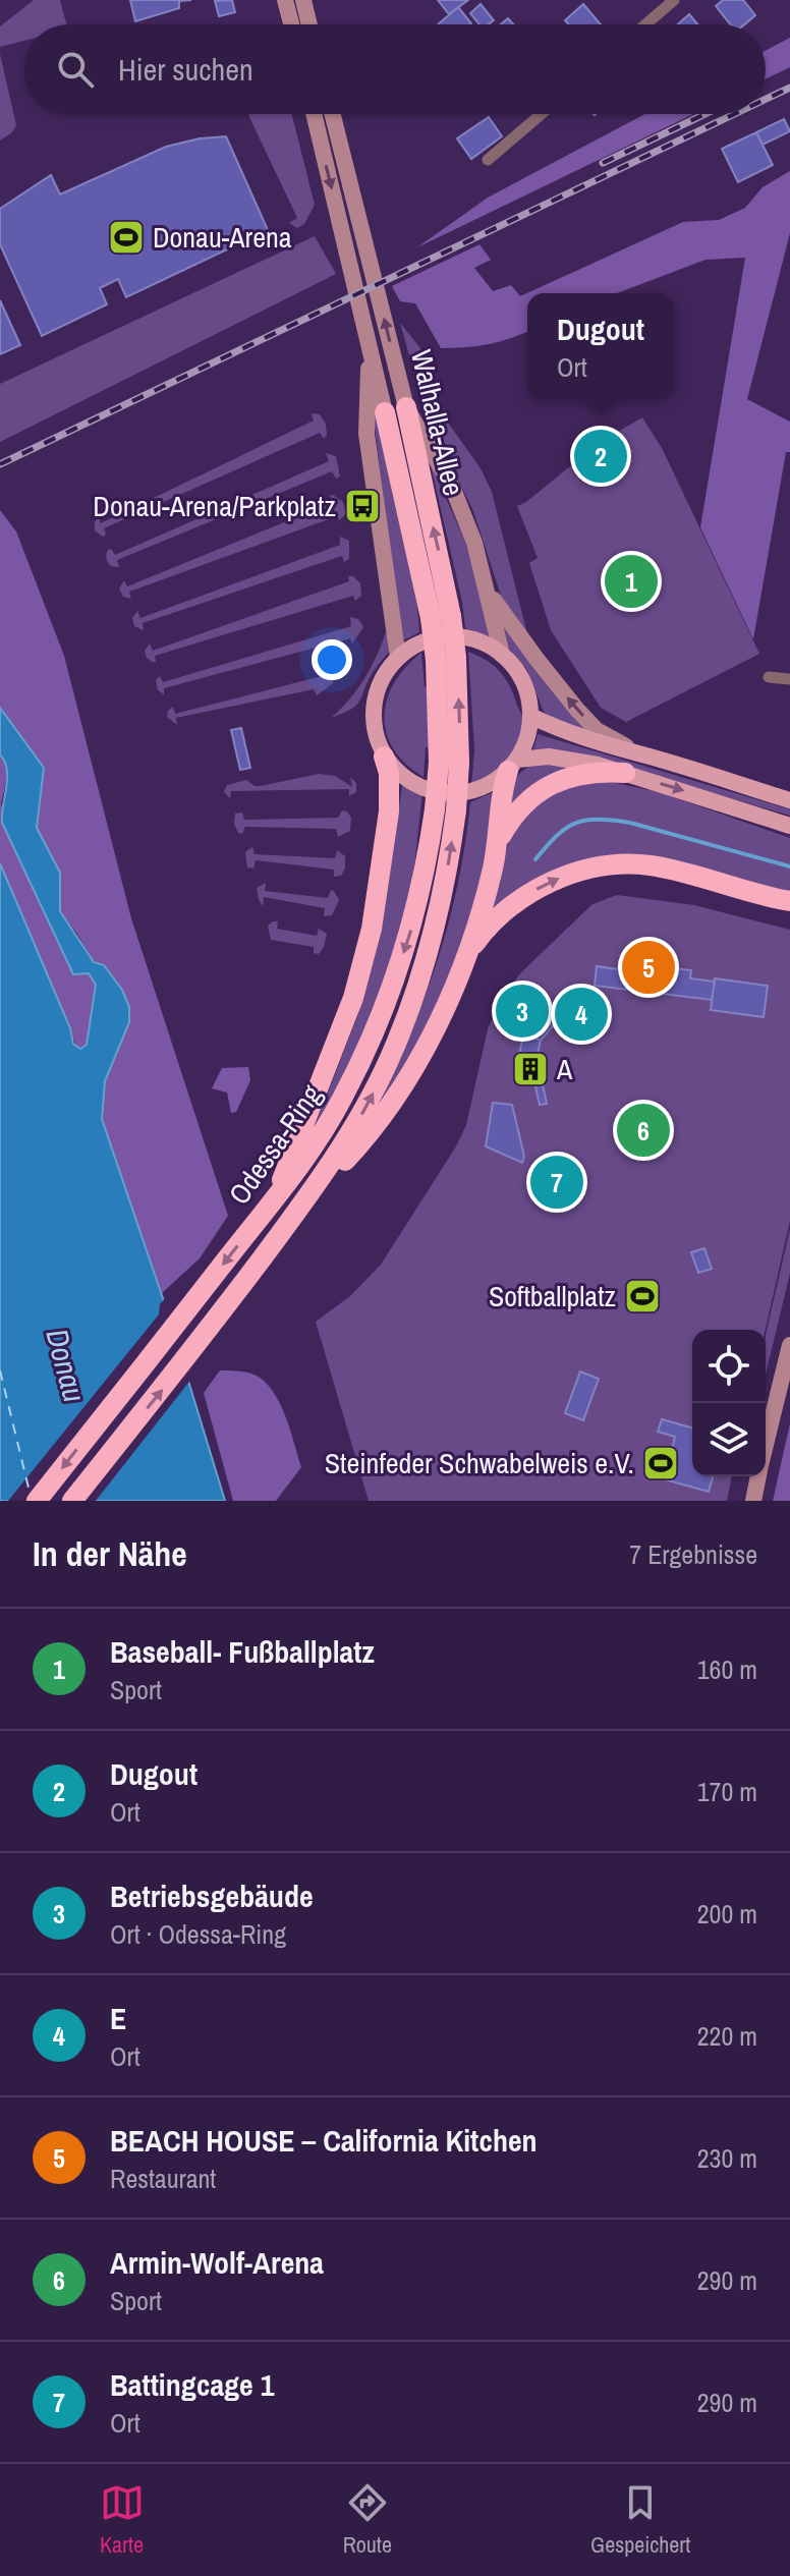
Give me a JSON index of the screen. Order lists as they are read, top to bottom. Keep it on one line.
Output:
{"streets":{"highway":["Walhalla-Allee","Odessa-Ring"]},"crossings":[["Walhalla-Allee","Odessa-Ring"]],"water":["Donau"],"places":{"sports":["Donau-Arena","Softballplatz","Steinfeder Schwabelweis e.V."],"bus stop":["Donau-Arena/Parkplatz"],"building":["A"]},"page":{"search":"Hier suchen","popup":["Dugout","Ort"],"pins":["2","1","5","3","4","6","7"],"heading":["In der Nähe","7 Ergebnisse"],"list":[{"mark":"1","name":"Baseball- Fußballplatz","note":"Sport","value":"160 m"},{"mark":"2","name":"Dugout","note":"Ort","value":"170 m"},{"mark":"3","name":"Betriebsgebäude","note":"Ort · Odessa-Ring","value":"200 m"},{"mark":"4","name":"E","note":"Ort","value":"220 m"},{"mark":"5","name":"BEACH HOUSE – California Kitchen","note":"Restaurant","value":"230 m"},{"mark":"6","name":"Armin-Wolf-Arena","note":"Sport","value":"290 m"},{"mark":"7","name":"Battingcage 1","note":"Ort","value":"290 m"}],"nav":["Karte","Route","Gespeichert"]}}
